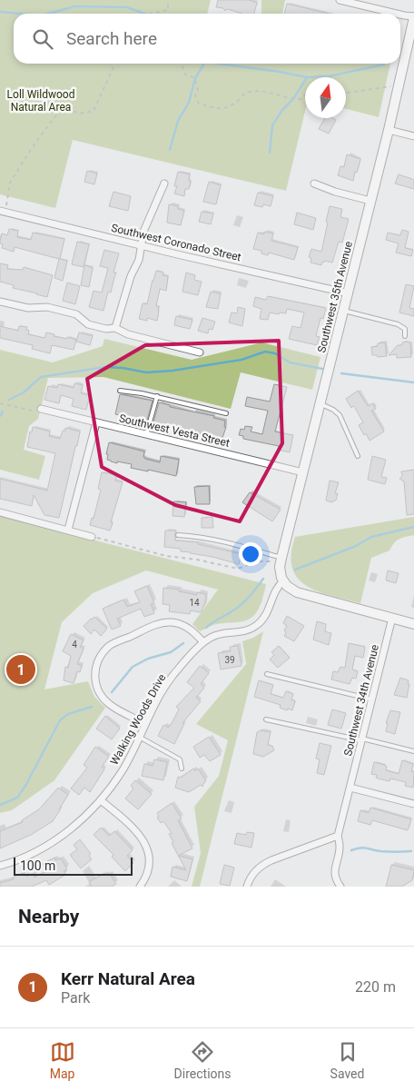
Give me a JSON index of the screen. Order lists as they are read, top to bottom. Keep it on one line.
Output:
{"streets":{"street":["Southwest Coronado Street","Southwest 35th Avenue","Southwest Vesta Street","Southwest 34th Avenue","Walking Woods Drive"]},"crossings":[["Southwest Coronado Street","Southwest 35th Avenue"],["Southwest 35th Avenue","Southwest Vesta Street"],["Southwest 35th Avenue","Walking Woods Drive"]],"parks":["Loll Wildwood Natural Area"],"house_numbers":["14","4","39"],"scale_bar":"100 m","north":"top","page":{"search":"Search here","pins":"1","scale":"100 m","heading":"Nearby","list":[{"mark":"1","name":"Kerr Natural Area","note":"Park","value":"220 m"}],"nav":["Map","Directions","Saved"]}}
